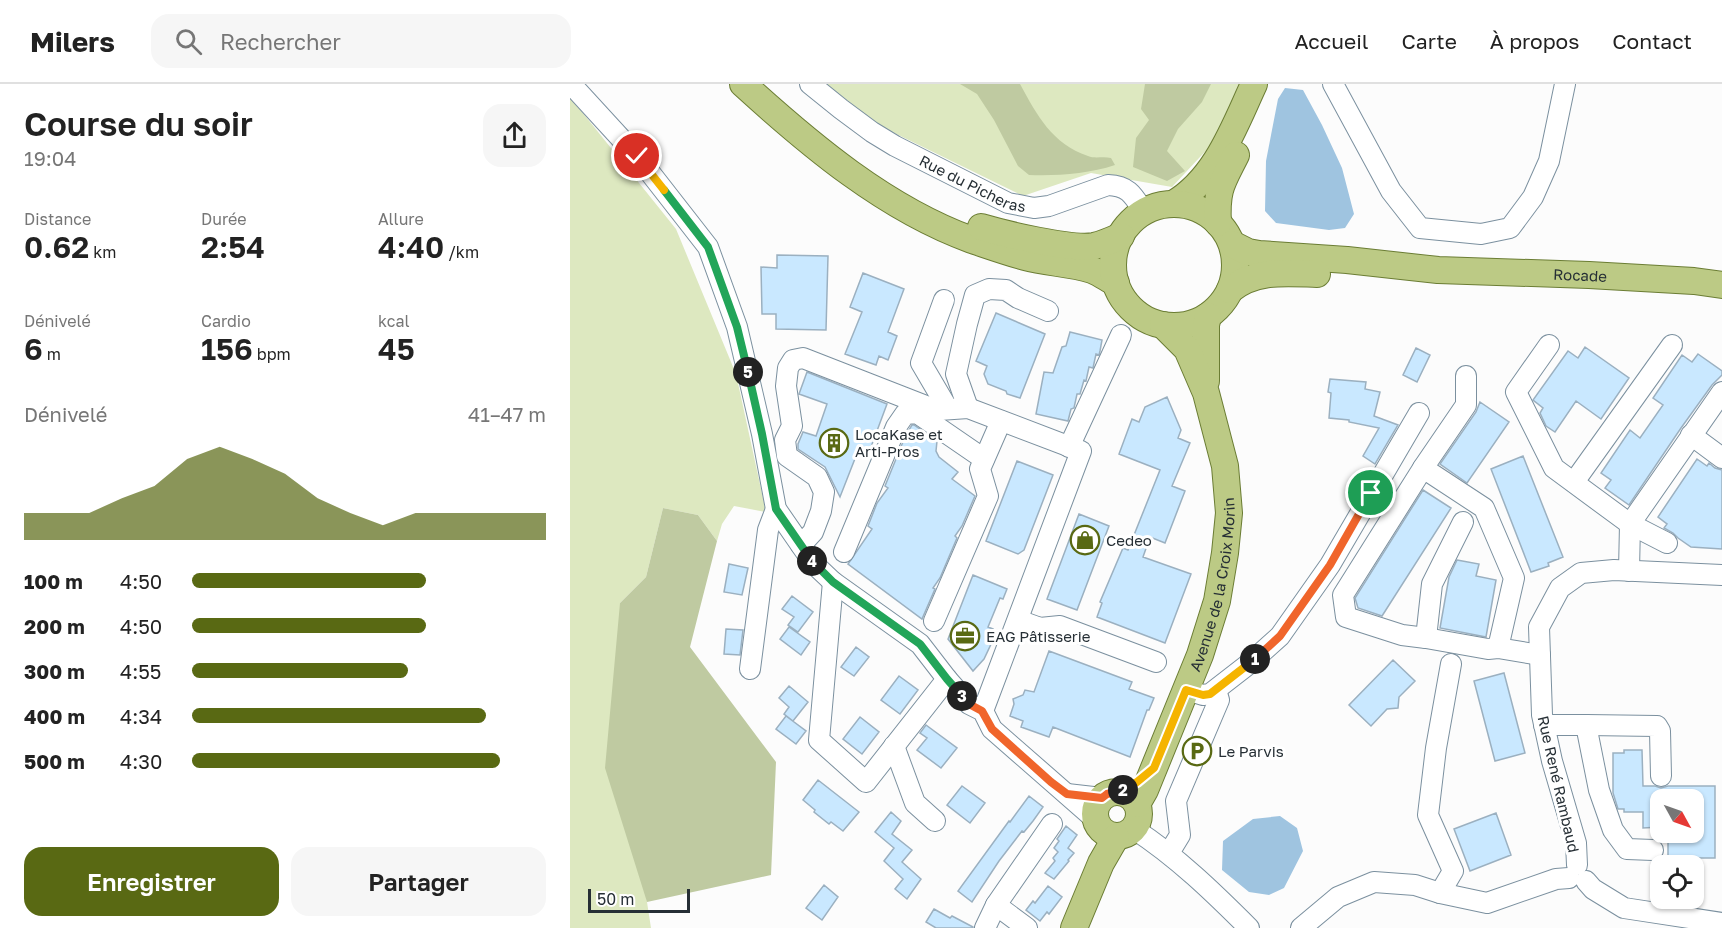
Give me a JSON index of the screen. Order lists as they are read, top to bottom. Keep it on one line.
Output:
{"streets":{"main road":["Rocade","Avenue de la Croix Morin"],"street":["Rue du Picheras","Rue René Rambaud"]},"crossings":[["Rue du Picheras","Rocade"],["Rue du Picheras","Avenue de la Croix Morin"],["Rocade","Avenue de la Croix Morin"]],"places":{"building":["LocaKase et Arti-Pros"],"shop":["Cedeo"],"office":["EAG Pâtisserie"],"parking":["Le Parvis"]},"scale_bar":"50 m","north":"bottom right","page":{"header":"Milers","search":"Rechercher","nav":["Accueil","Carte","À propos","Contact"],"heading":["Course du soir","19:04"],"stats":[["Distance","0.62 km"],["Durée","2:54"],["Allure","4:40 /km"],["Dénivelé","6 m"],["Cardio","156 bpm"],["kcal","45"]],"pins":["5","4","1","3","2"],"chart":["Dénivelé","41–47 m"],"list":[{"name":"100 m","note":"4:50"},{"name":"200 m","note":"4:50"},{"name":"300 m","note":"4:55"},{"name":"400 m","note":"4:34"},{"name":"500 m","note":"4:30"}],"buttons":["Enregistrer","Partager"],"scale":"50 m"}}
